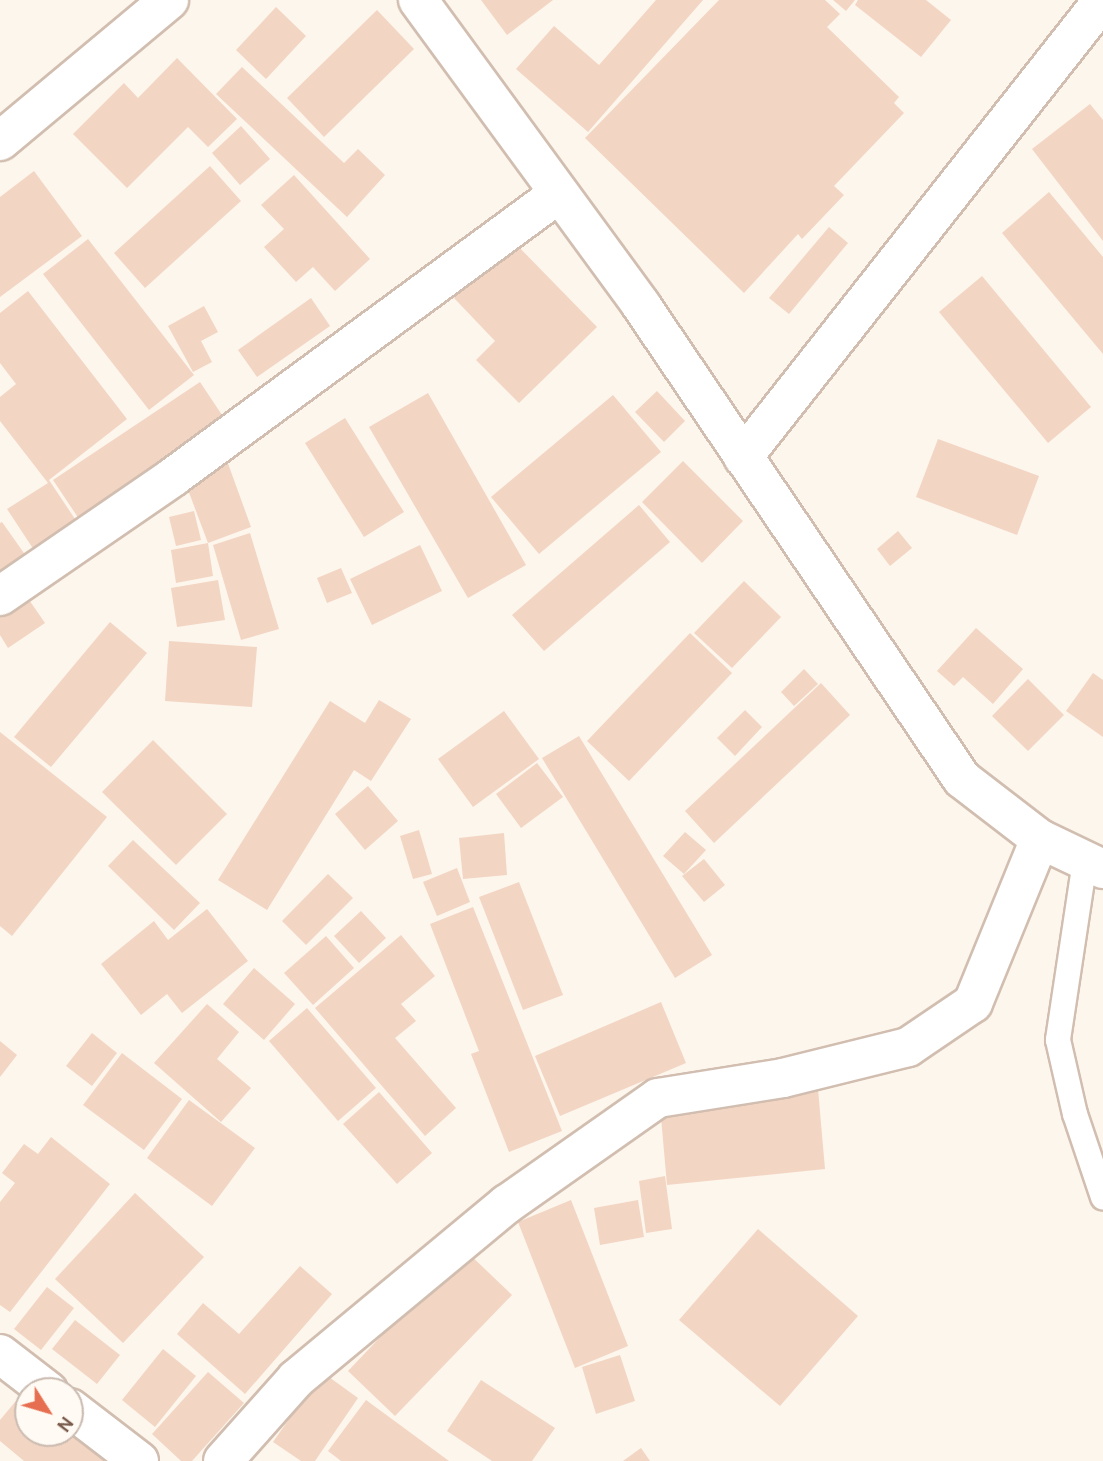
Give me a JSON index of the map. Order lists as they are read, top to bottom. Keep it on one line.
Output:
{"north":"bottom right"}
